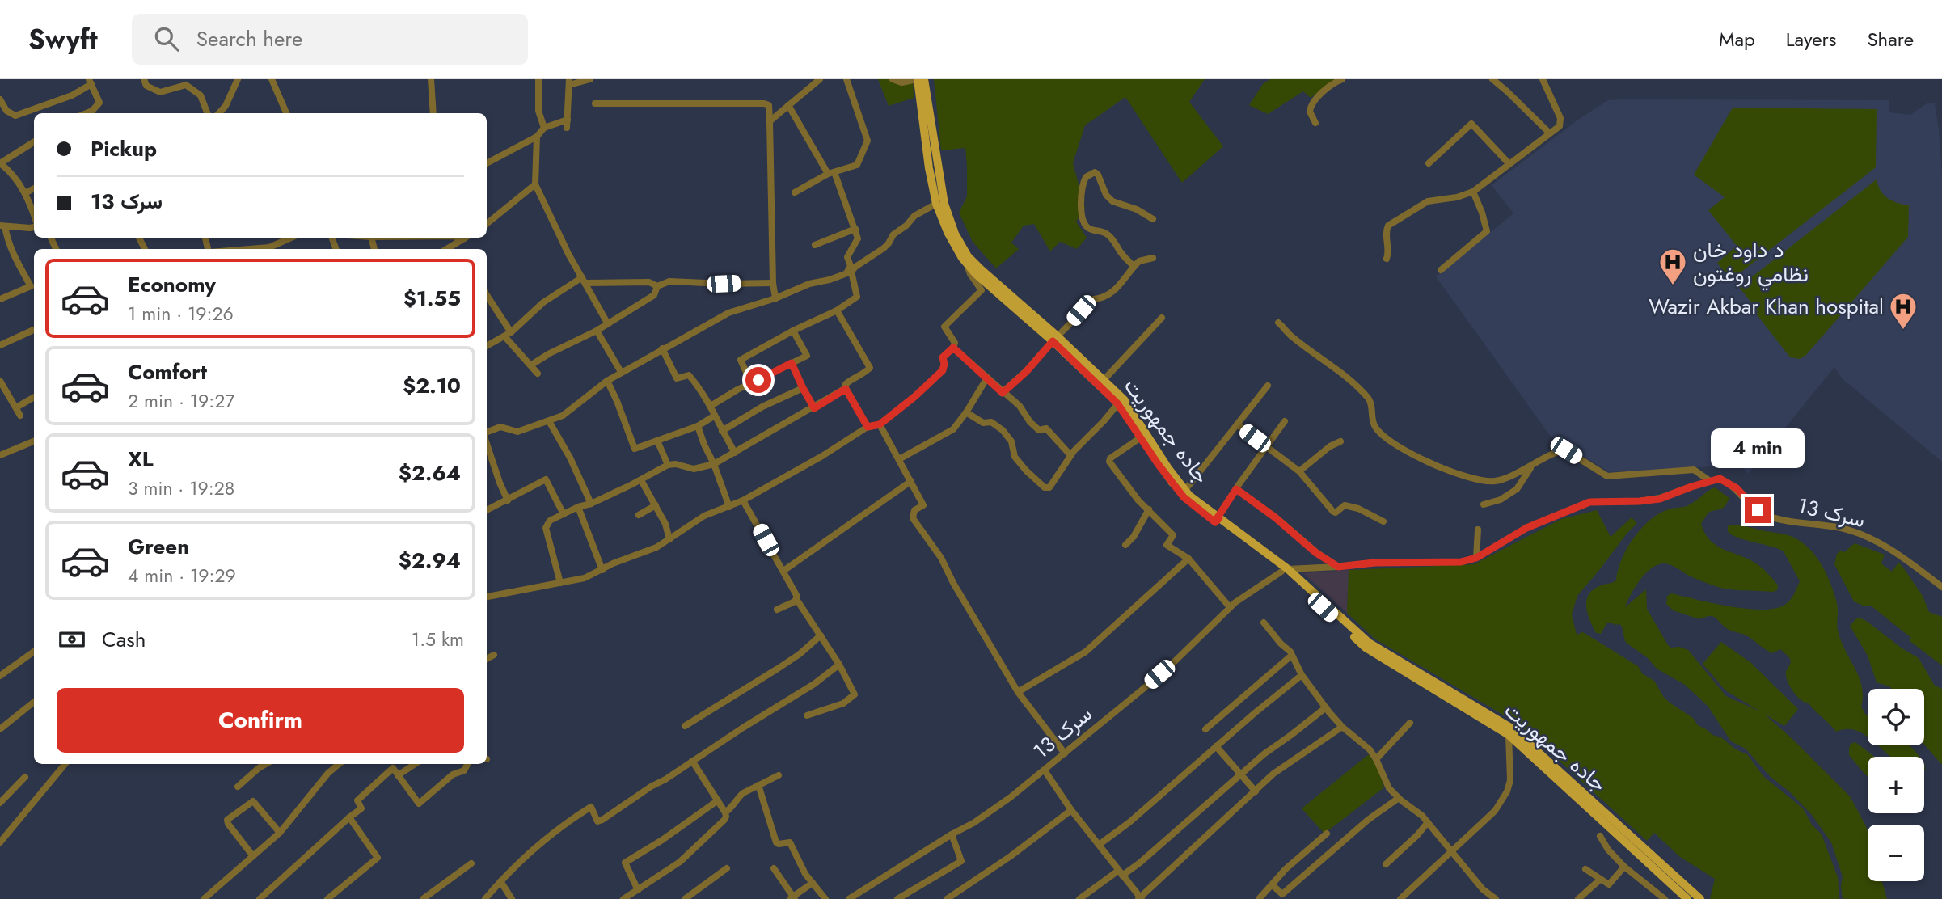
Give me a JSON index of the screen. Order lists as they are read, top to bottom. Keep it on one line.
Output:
{"streets":{"main road":["جاده جمهوریت"],"street":["سرک 13"]},"crossings":[["جاده جمهوریت","سرک 13"]],"places":{"hospital":["د داود خان نظامي روغتون","Wazir Akbar Khan hospital"]},"page":{"header":"Swyft","search":"Search here","nav":["Map","Layers","Share"],"banner":["Pickup","سرک 13"],"list":[{"name":"Economy","note":"1 min · 19:26","value":"$1.55"},{"name":"Comfort","note":"2 min · 19:27","value":"$2.10"},{"name":"XL","note":"3 min · 19:28","value":"$2.64"},{"name":"Green","note":"4 min · 19:29","value":"$2.94"}],"bubble":"4 min","pay":["Cash","1.5 km"],"buttons":"Confirm","map_buttons":["+","−"]}}
